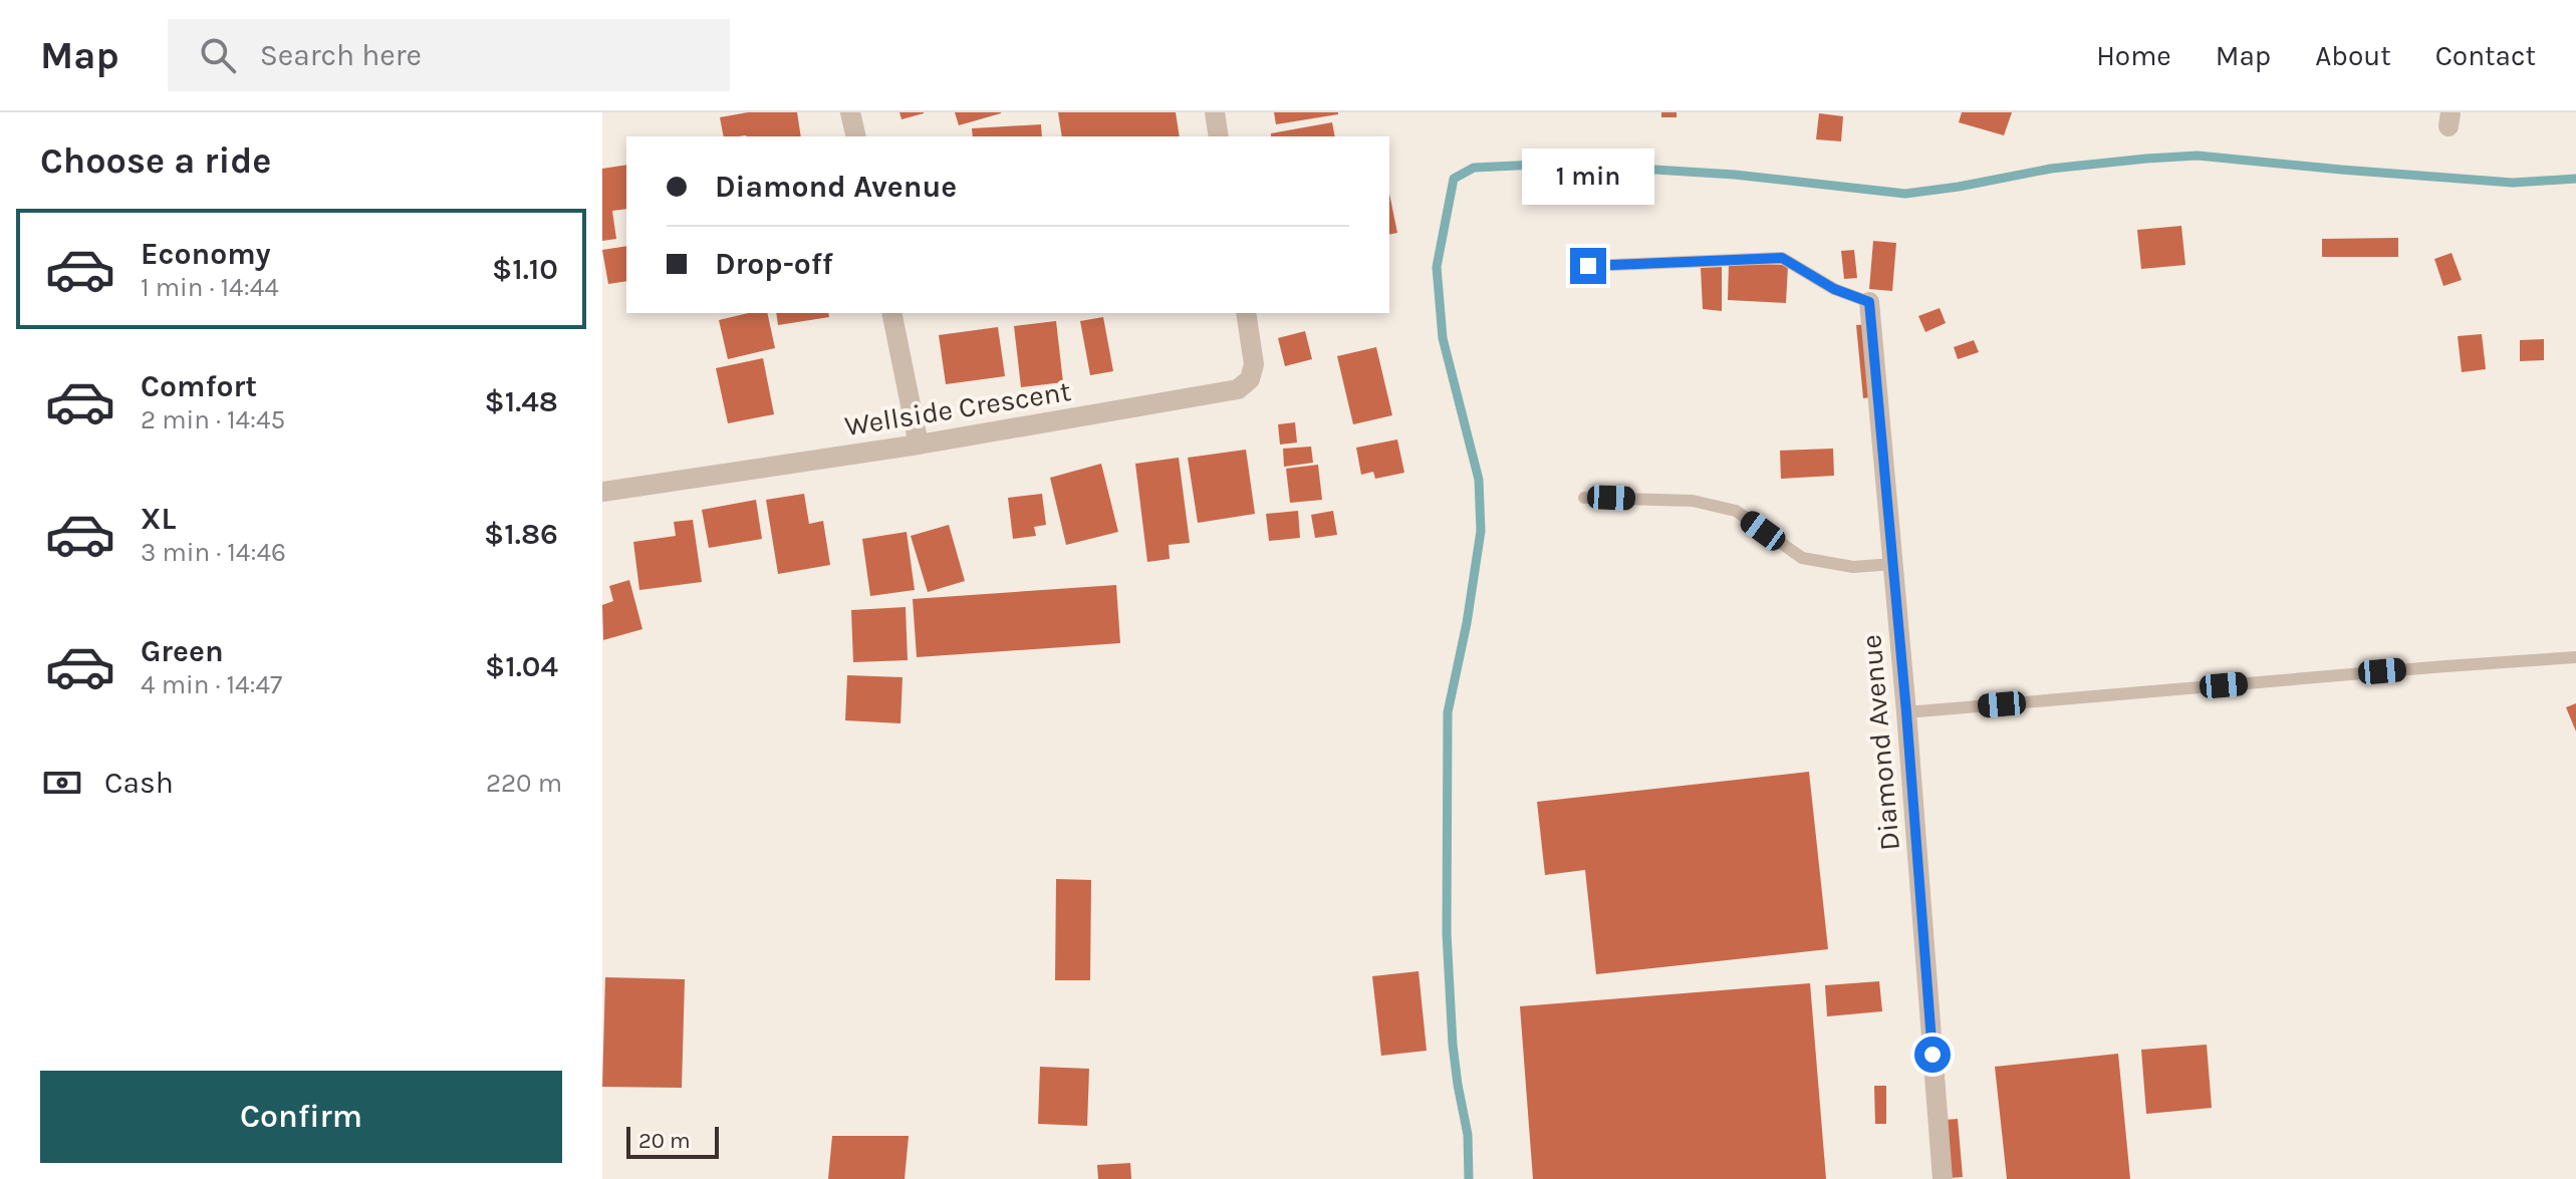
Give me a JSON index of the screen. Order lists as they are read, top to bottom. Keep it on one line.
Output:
{"streets":{"street":["Wellside Crescent","Diamond Avenue"]},"scale_bar":"20 m","page":{"header":"Map","search":"Search here","nav":["Home","Map","About","Contact"],"heading":"Choose a ride","banner":["Diamond Avenue","Drop-off"],"bubble":"1 min","list":[{"name":"Economy","note":"1 min · 14:44","value":"$1.10"},{"name":"Comfort","note":"2 min · 14:45","value":"$1.48"},{"name":"XL","note":"3 min · 14:46","value":"$1.86"},{"name":"Green","note":"4 min · 14:47","value":"$1.04"}],"pay":["Cash","220 m"],"buttons":"Confirm","scale":"20 m"}}
